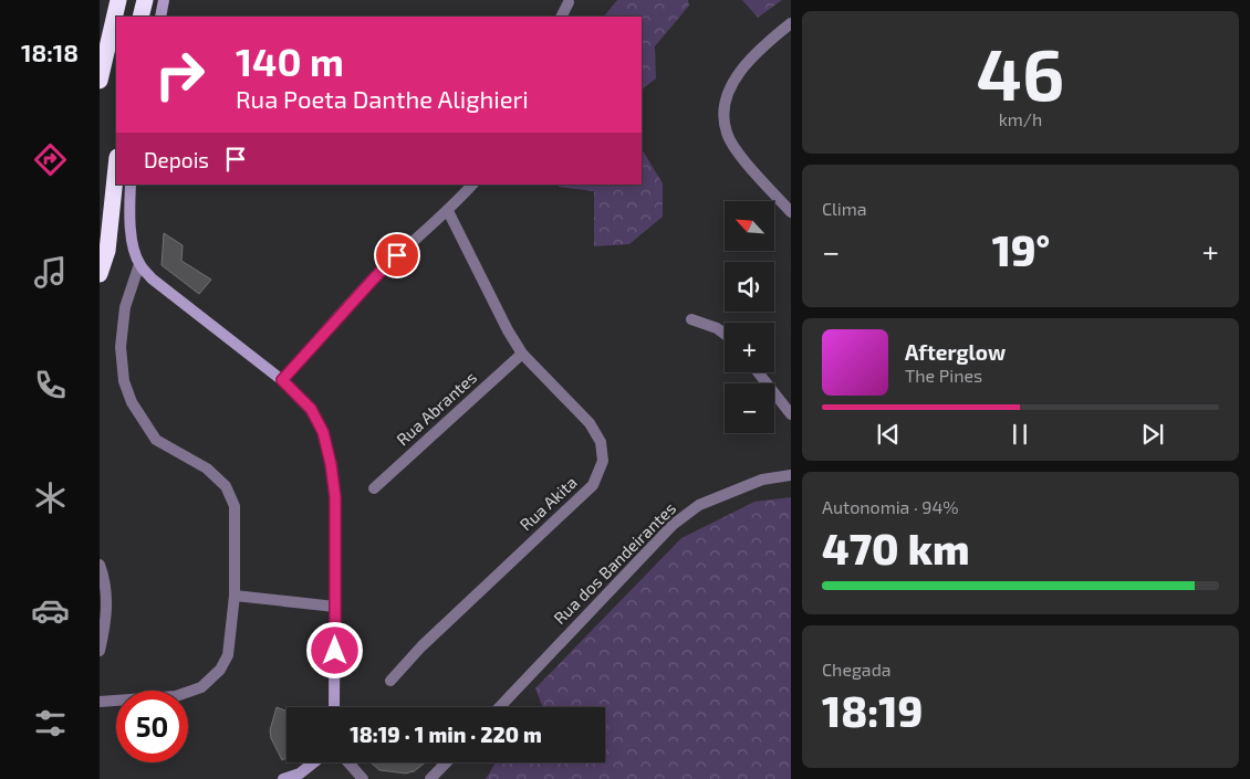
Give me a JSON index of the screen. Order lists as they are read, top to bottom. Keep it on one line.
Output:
{"streets":{"street":["Rua Abrantes","Rua Akita","Rua dos Bandeirantes"]},"crossings":[["Rua Abrantes","Rua Akita"]],"north":"top left","page":{"tabs":"18:18","tile":[["46","km/h"],"Clima",["Autonomia · 94%","470 km"],["Chegada","18:19"]],"turn":["140 m","Rua Poeta Danthe Alighieri"],"then":"Depois","map_buttons":["+","−"],"heat":["−","19°","+"],"song":["Afterglow","The Pines"],"limit":"50","trip":"18:19 · 1 min · 220 m"}}
